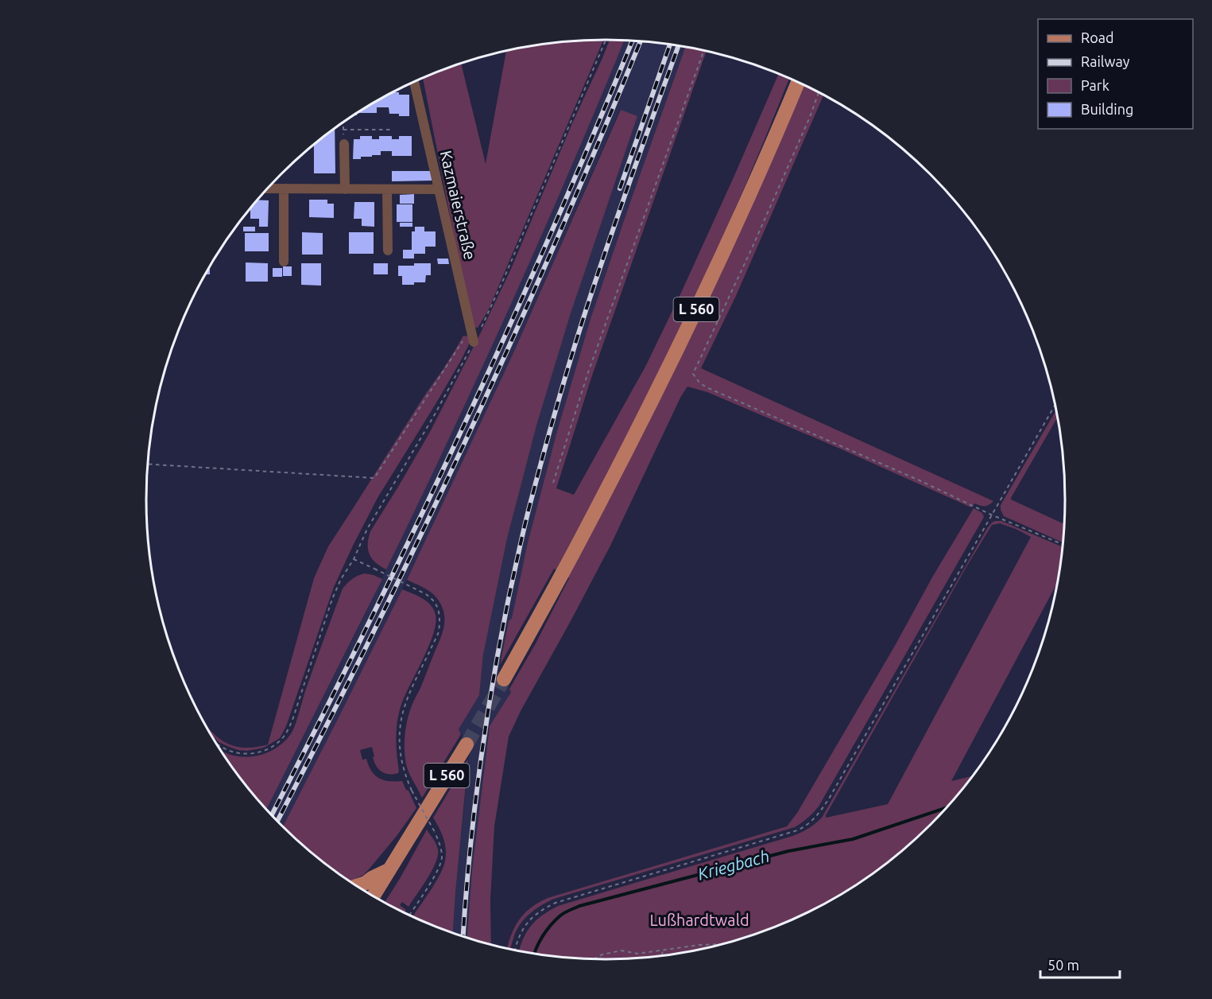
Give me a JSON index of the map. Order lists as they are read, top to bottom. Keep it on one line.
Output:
{"streets":{"main road":["L 560"],"street":["Kazmaierstraße"]},"water":["Kriegbach"],"parks":["Lußhardtwald"],"legend":["Road","Railway","Park","Building"],"scale_bar":"50 m"}
